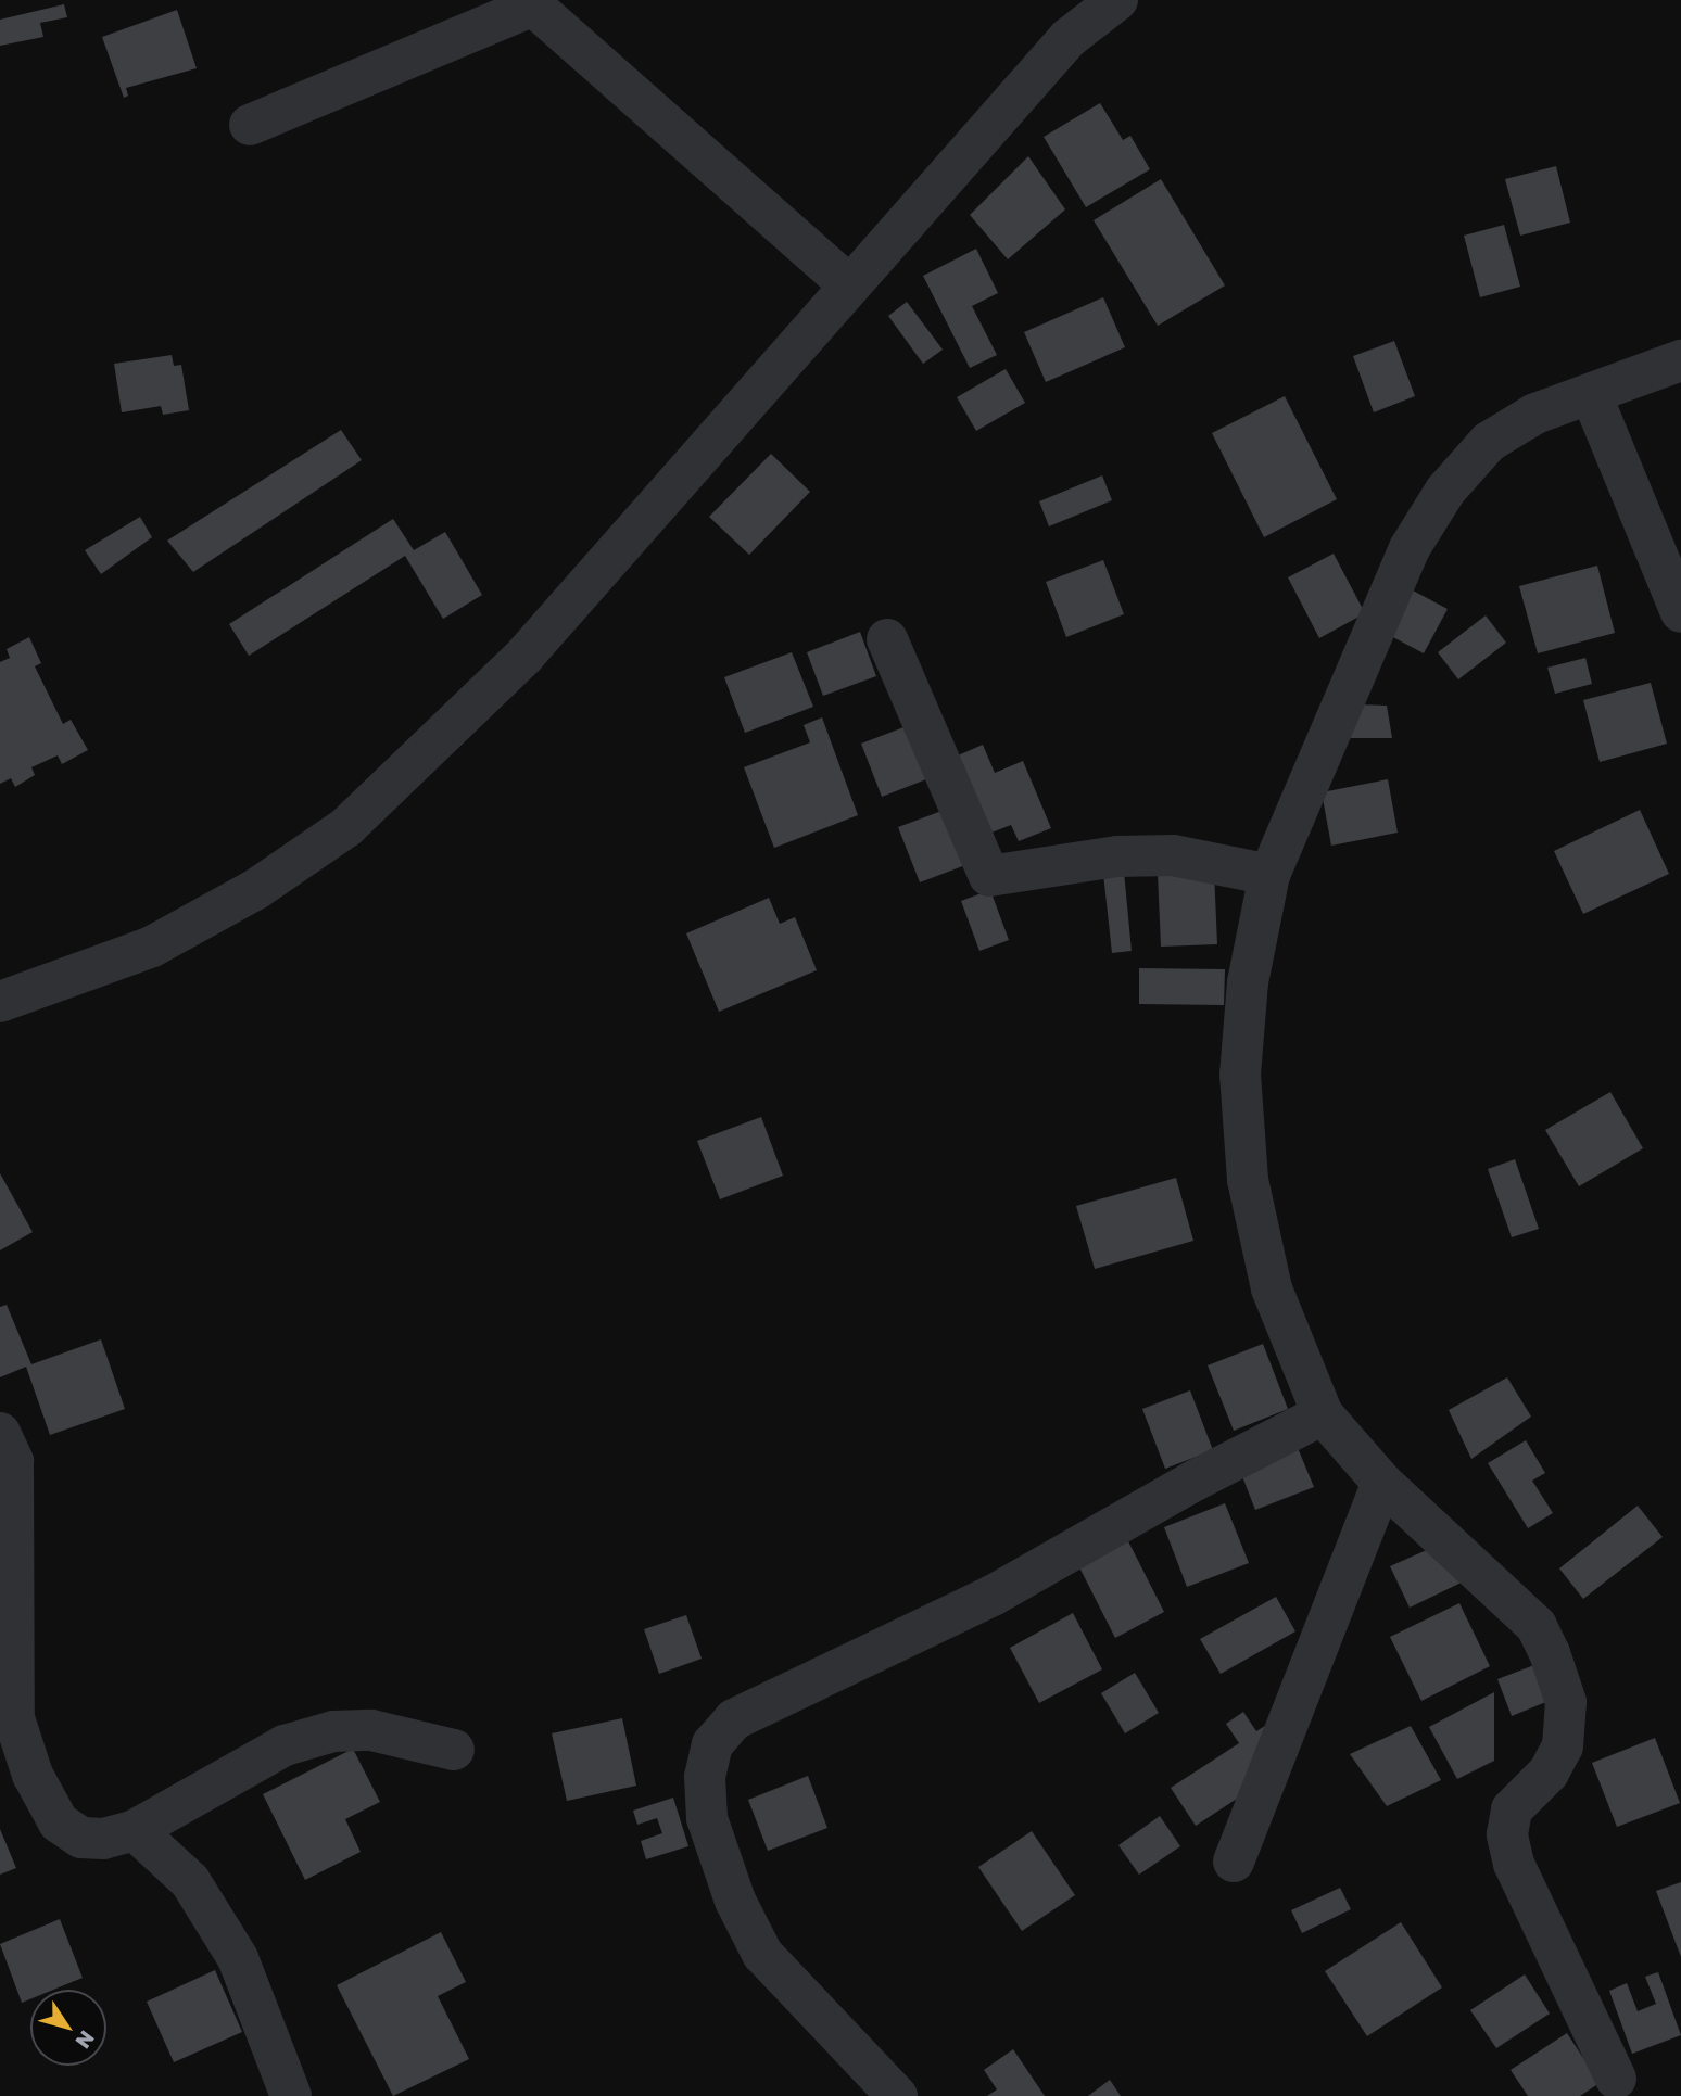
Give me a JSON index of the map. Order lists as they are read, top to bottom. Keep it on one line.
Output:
{"north":"bottom right"}
